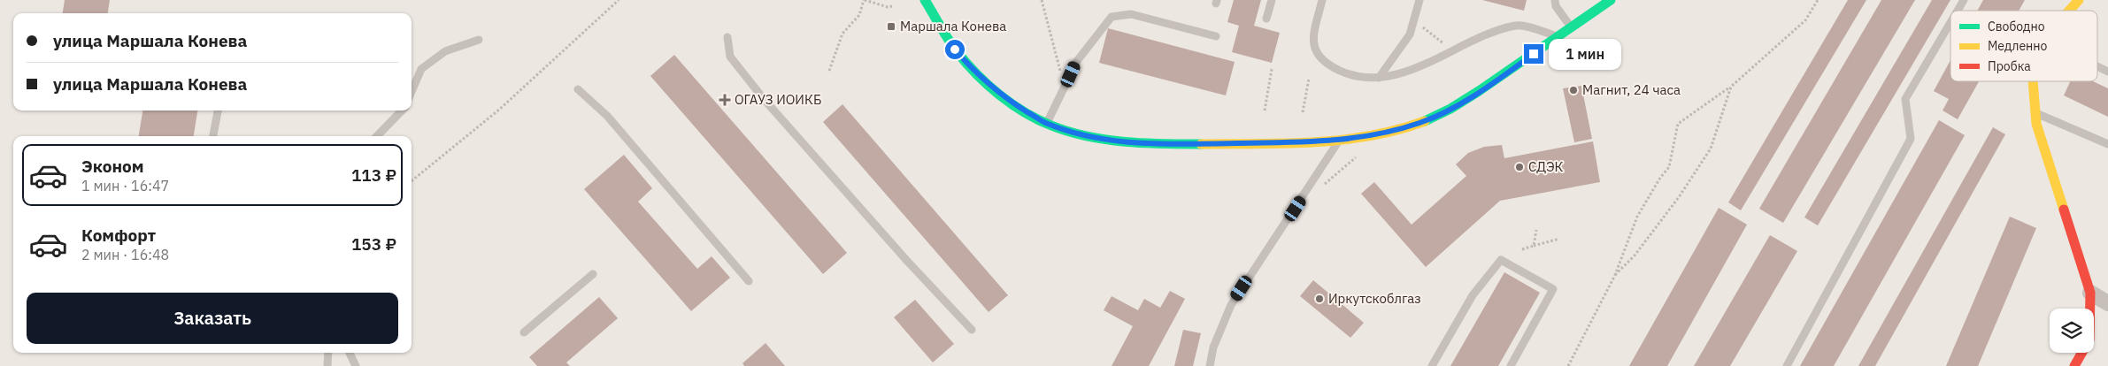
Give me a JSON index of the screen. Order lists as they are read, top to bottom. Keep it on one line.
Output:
{"places":{"transit":["Маршала Конева"],"other":["Магнит, 24 часа","СДЭК","Иркутскоблгаз"],"health":["ОГАУЗ ИОИКБ"]},"legend":["Свободно","Медленно","Пробка"],"page":{"banner":["улица Маршала Конева","улица Маршала Конева"],"bubble":"1 мин","list":[{"name":"Эконом","note":"1 мин · 16:47","value":"113 ₽"},{"name":"Комфорт","note":"2 мин · 16:48","value":"153 ₽"}],"buttons":"Заказать"}}
